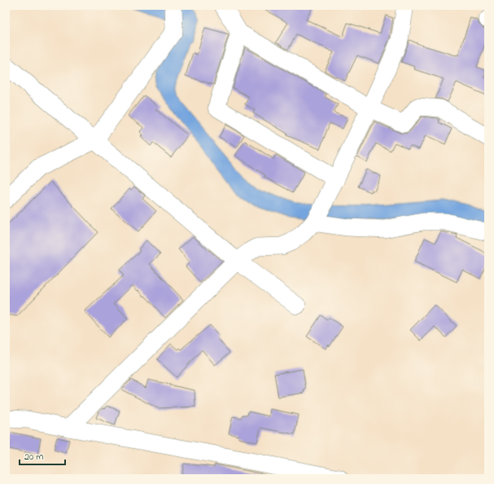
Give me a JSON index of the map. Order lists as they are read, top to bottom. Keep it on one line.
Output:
{"scale_bar":"20 m"}
